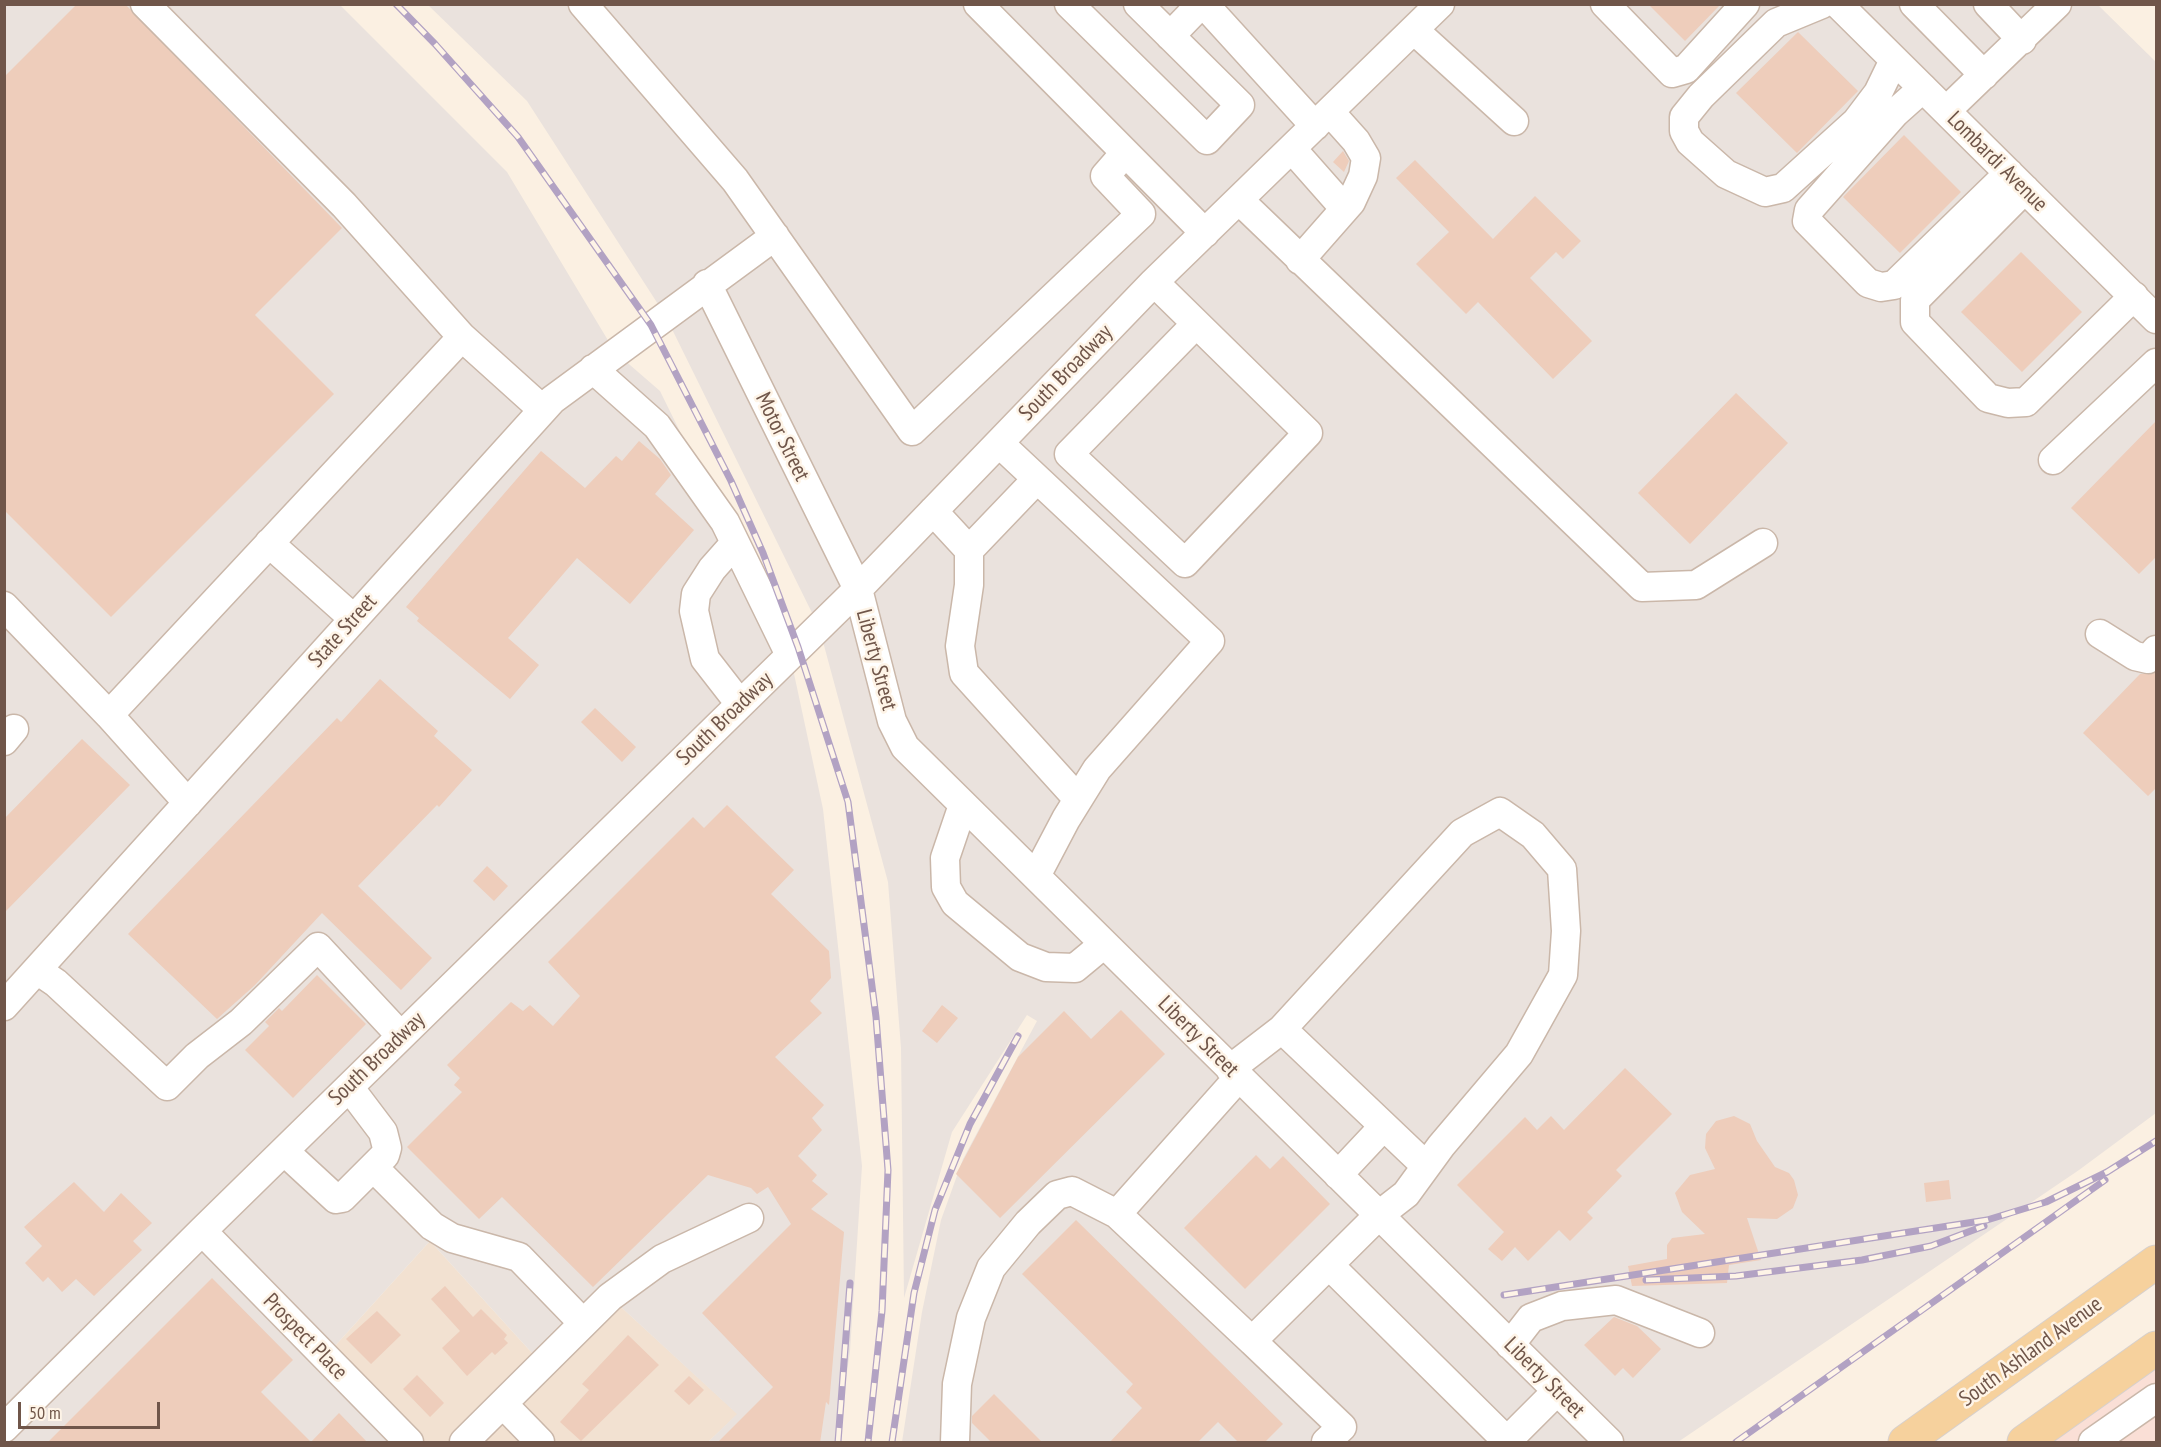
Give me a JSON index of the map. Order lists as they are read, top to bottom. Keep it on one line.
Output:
{"streets":{"main road":["South Ashland Avenue"],"street":["Lombardi Avenue","South Broadway","Motor Street","State Street","Liberty Street","Prospect Place"]},"crossings":[["South Broadway","Motor Street"],["South Broadway","Liberty Street"],["South Broadway","Prospect Place"],["Motor Street","State Street"],["Motor Street","Liberty Street"]],"scale_bar":"50 m"}
